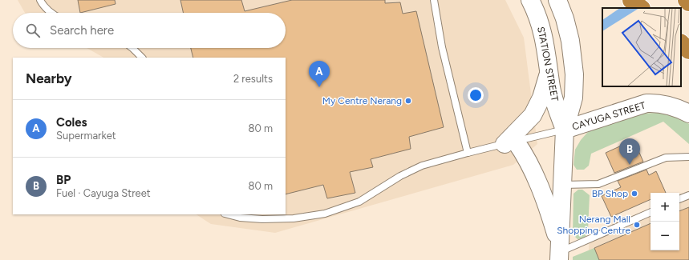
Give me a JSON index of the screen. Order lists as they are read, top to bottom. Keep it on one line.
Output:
{"streets":{"main road":["STATION STREET","CAYUGA STREET"]},"crossings":[["STATION STREET","CAYUGA STREET"]],"places":["My Centre Nerang","BP Shop","Nerang Mall Shopping Centre"],"page":{"search":"Search here","heading":["Nearby","2 results"],"pins":["A","B"],"list":[{"mark":"A","name":"Coles","note":"Supermarket","value":"80 m"},{"mark":"B","name":"BP","note":"Fuel · Cayuga Street","value":"80 m"}],"map_buttons":["+","−"]}}
